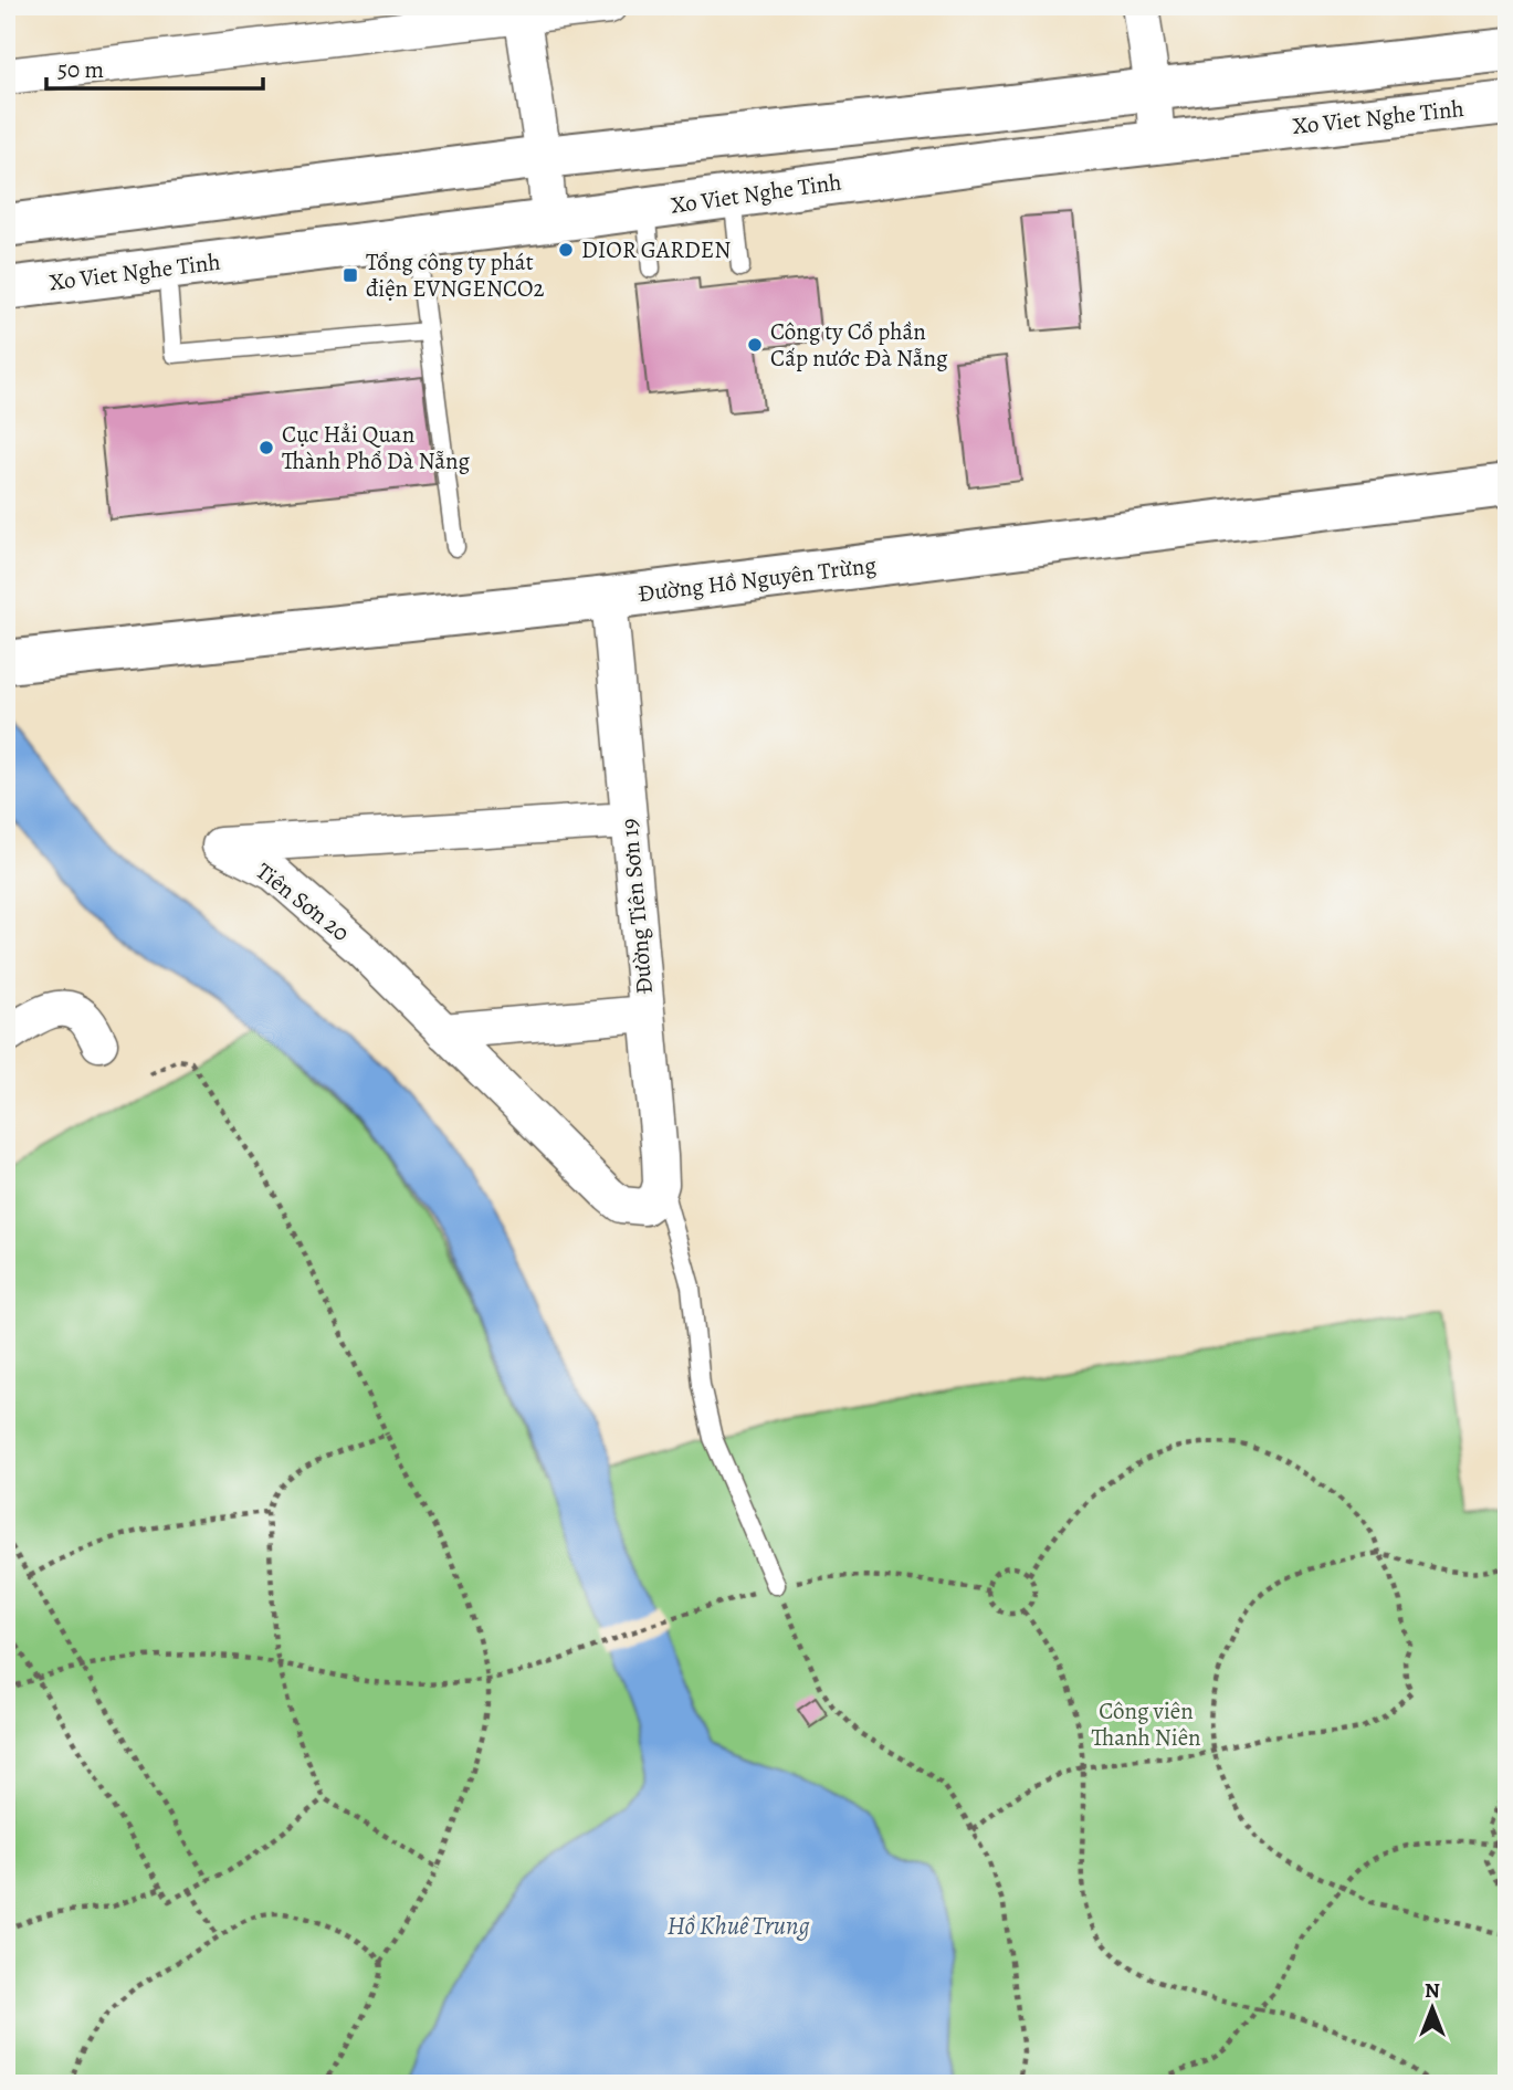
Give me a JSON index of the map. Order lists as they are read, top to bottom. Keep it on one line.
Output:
{"streets":{"main road":["Xo Viet Nghe Tinh","Đường Hồ Nguyên Trừng"],"street":["Tiên Sơn 20","Đường Tiên Sơn 19"]},"crossings":[["Đường Hồ Nguyên Trừng","Đường Tiên Sơn 19"],["Tiên Sơn 20","Đường Tiên Sơn 19"]],"water":["Hồ Khuê Trung"],"parks":["Công viên Thanh Niên"],"places":{"other":["DIOR GARDEN","Công ty Cổ phần Cấp nước Đà Nẵng","Cục Hẳi Quan Thành Phổ Dà Nẵng"],"transit":["Tổng công ty phát điện EVNGENCO2"]},"scale_bar":"50 m","north":"top"}
